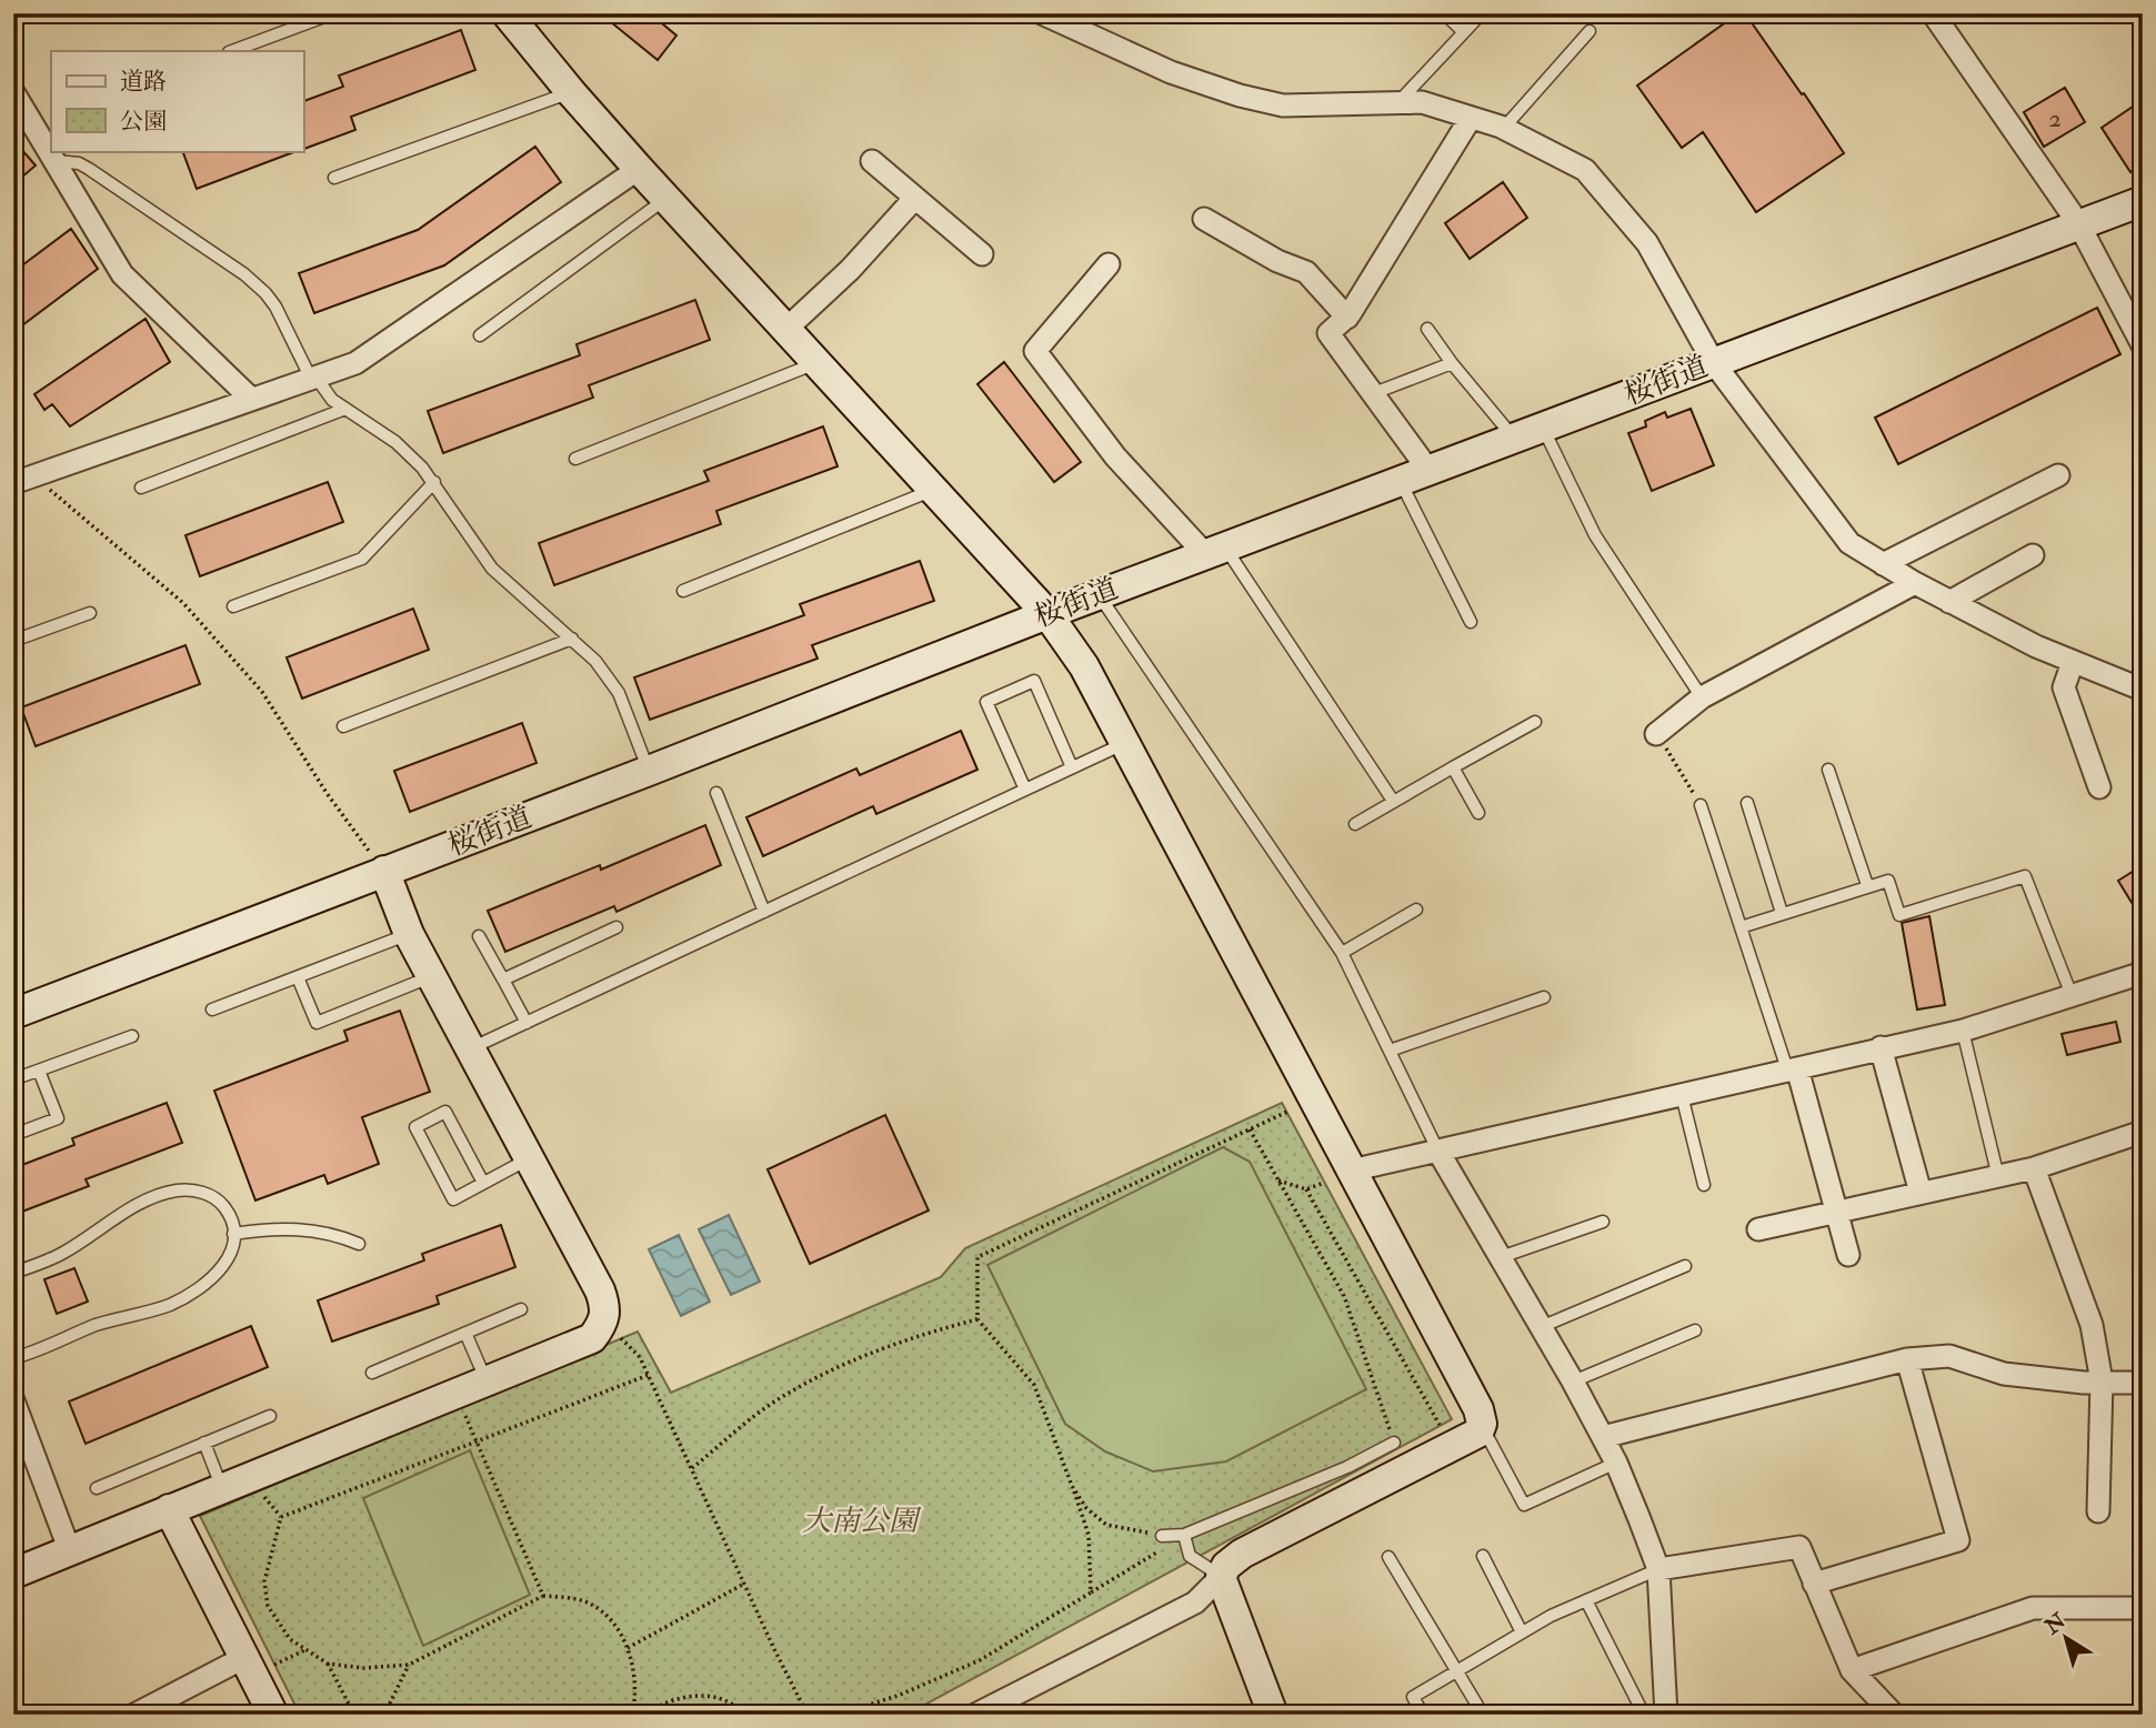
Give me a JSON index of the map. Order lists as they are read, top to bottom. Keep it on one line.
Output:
{"streets":{"street":["桜街道"]},"parks":["大南公園"],"house_numbers":["2"],"legend":["道路","公園"],"north":"top left"}
